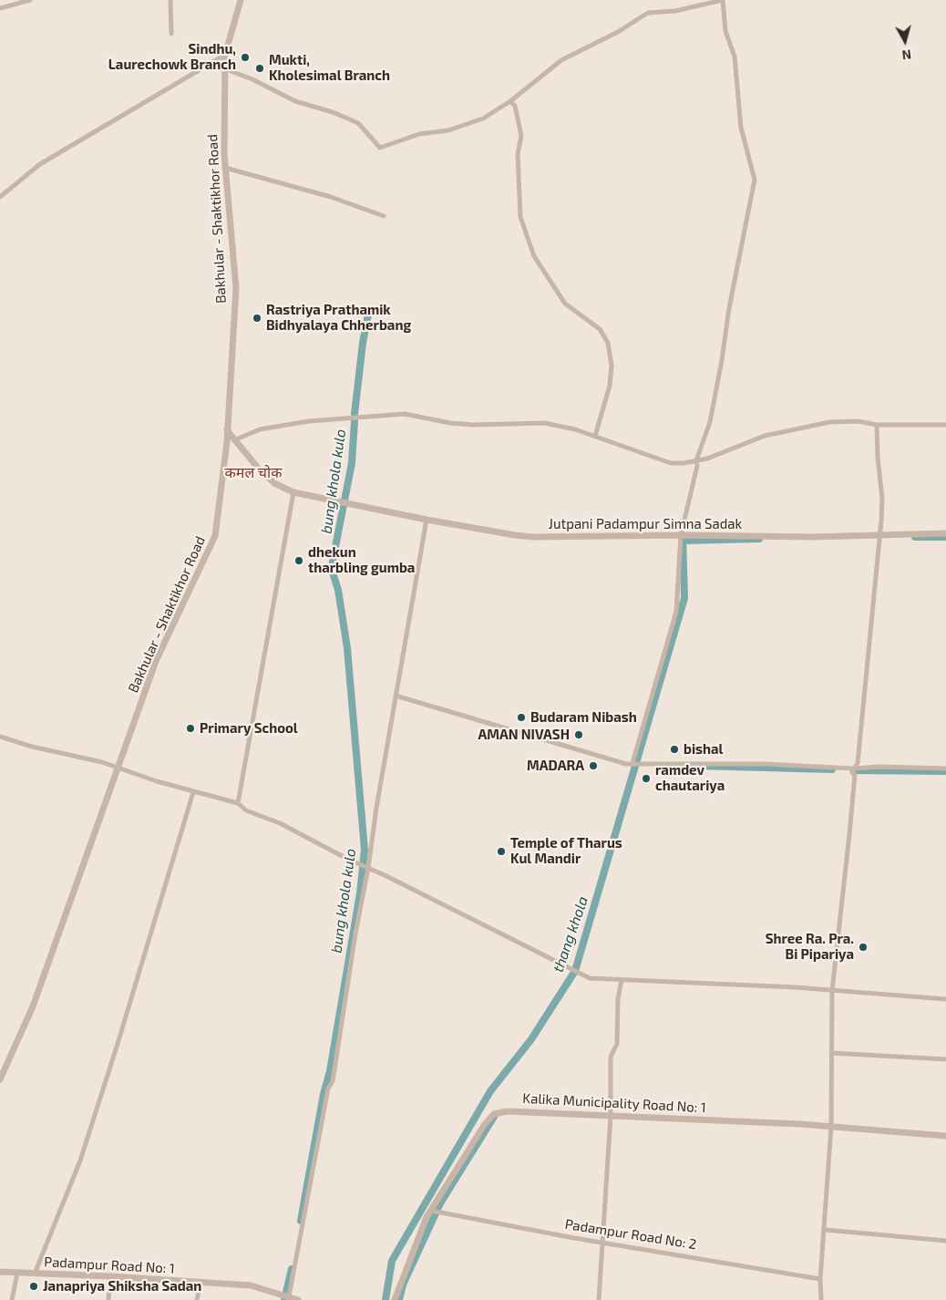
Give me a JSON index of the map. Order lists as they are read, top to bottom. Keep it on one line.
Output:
{"streets":{"street":["Bakhular - Shaktikhor Road","Jutpani Padampur Simna Sadak","Kalika Municipality Road No: 1","Padampur Road No: 2","Padampur Road No: 1"]},"crossings":[["Bakhular - Shaktikhor Road","Jutpani Padampur Simna Sadak"],["Kalika Municipality Road No: 1","Padampur Road No: 2"]],"districts":["कमल चोक"],"water":["bung khola kulo","thang khola"],"places":["Sindhu, Laurechowk Branch","Mukti, Kholesimal Branch","Rastriya Prathamik Bidhyalaya Chherbang","dhekun tharbling gumba","Budaram Nibash","Primary School","AMAN NIVASH","bishal","MADARA","ramdev chautariya","Temple of Tharus Kul Mandir","Shree Ra. Pra. Bi Pipariya","Janapriya Shiksha Sadan"],"north":"bottom"}
